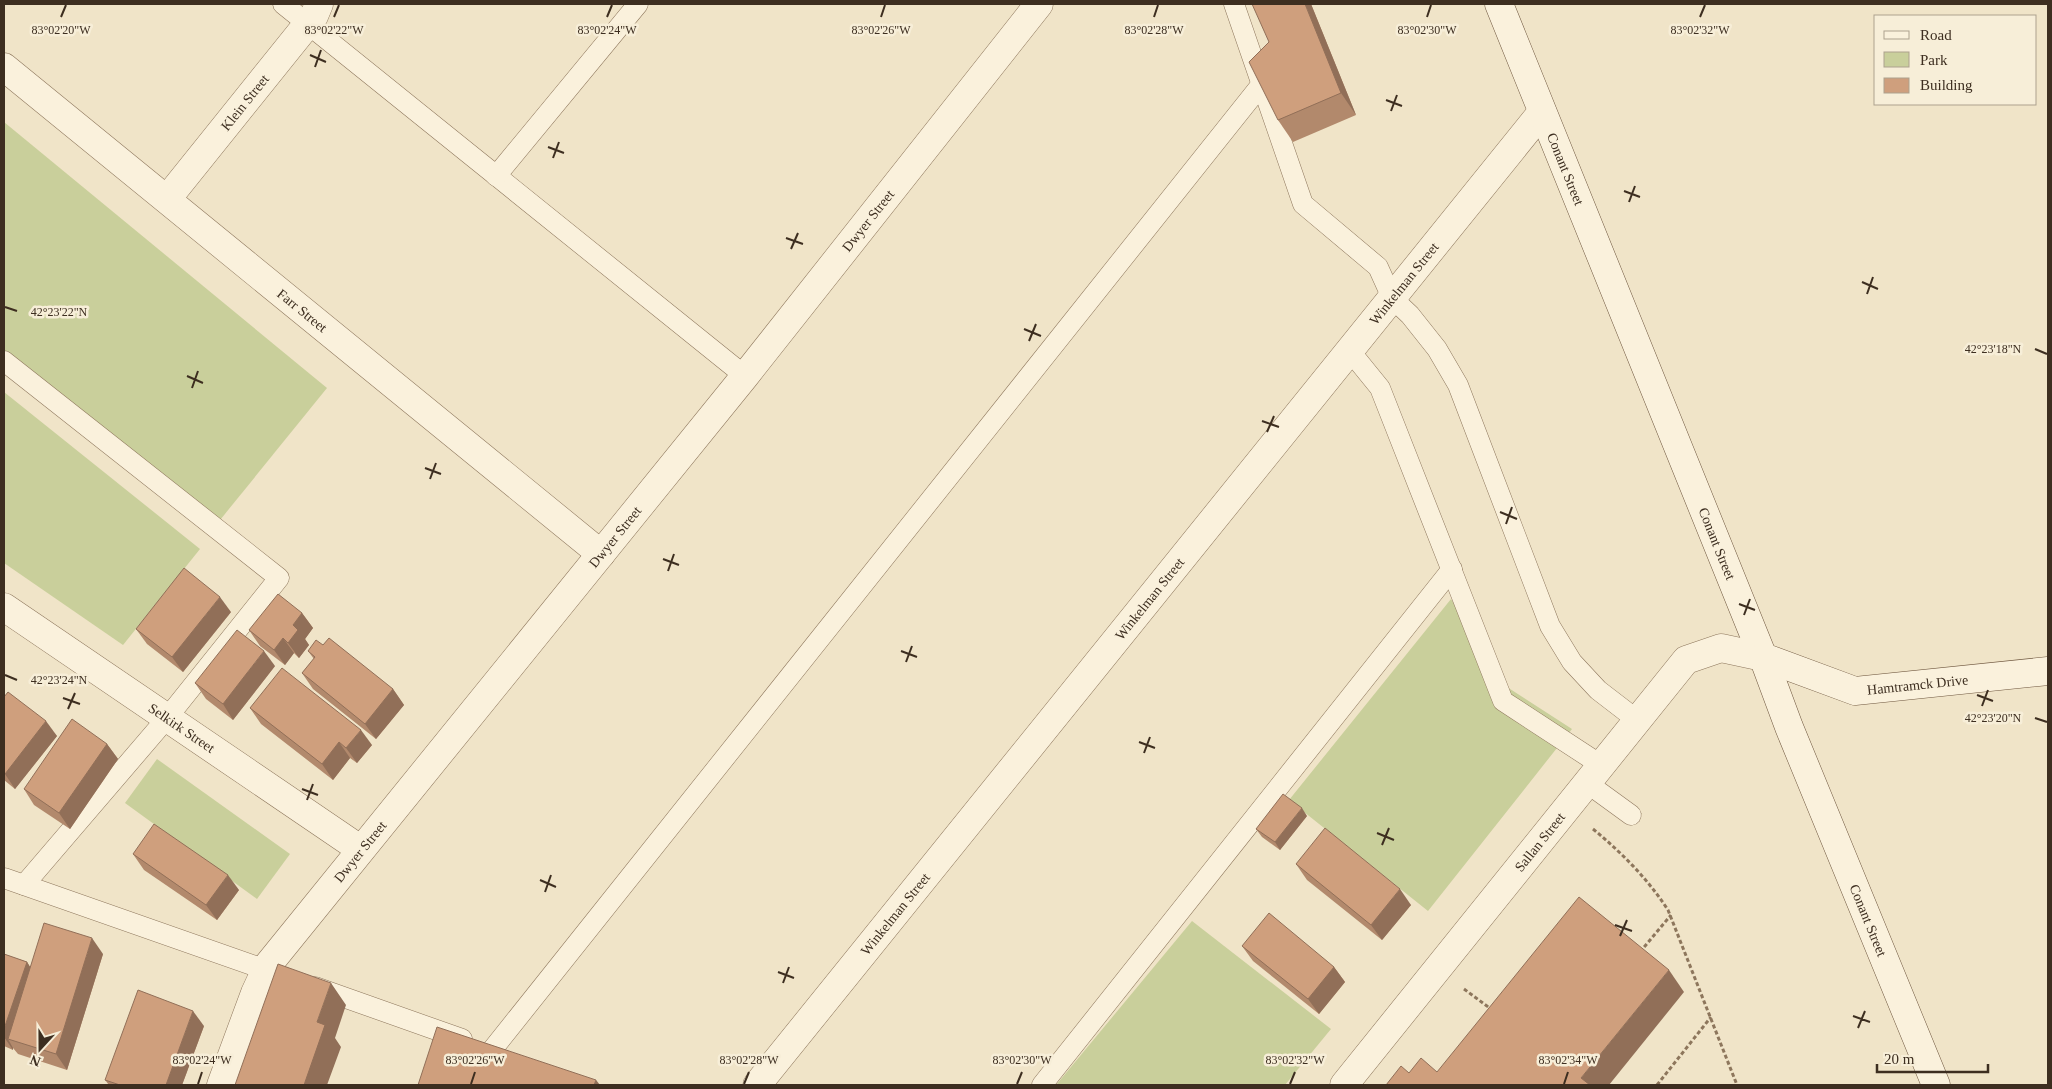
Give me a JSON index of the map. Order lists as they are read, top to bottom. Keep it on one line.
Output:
{"streets":{"street":["Klein Street","Conant Street","Dwyer Street","Winkelman Street","Farr Street","Hamtramck Drive","Selkirk Street","Sallan Street"]},"crossings":[["Klein Street","Farr Street"],["Conant Street","Winkelman Street"],["Conant Street","Hamtramck Drive"],["Conant Street","Sallan Street"],["Dwyer Street","Farr Street"],["Dwyer Street","Selkirk Street"],["Hamtramck Drive","Sallan Street"]],"legend":["Road","Park","Building"],"scale_bar":"20 m","north":"bottom","coordinates":["83°02'20\"W","83°02'22\"W","83°02'24\"W","83°02'26\"W","83°02'28\"W","83°02'30\"W","83°02'32\"W","42°23'22\"N","42°23'18\"N","42°23'24\"N","42°23'20\"N","83°02'34\"W"]}
